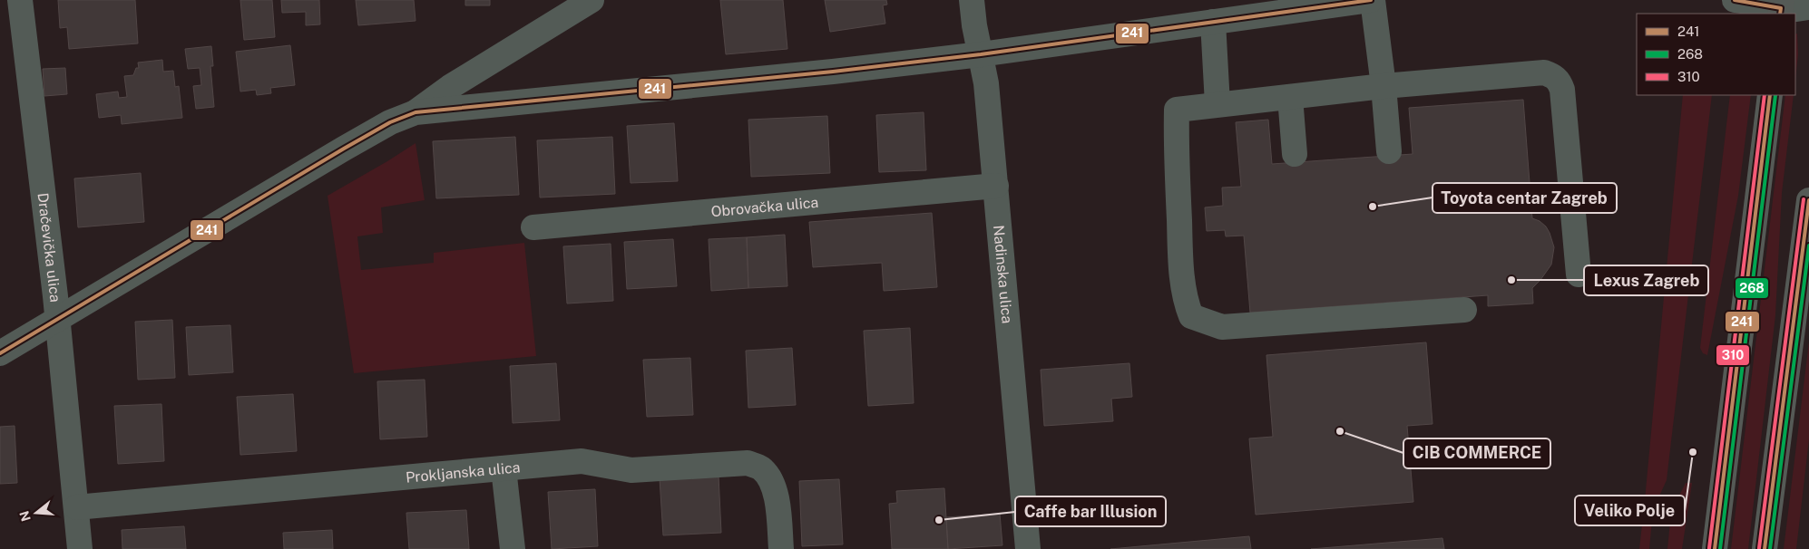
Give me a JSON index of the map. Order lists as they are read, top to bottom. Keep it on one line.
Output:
{"streets":{"street":["Obrovačka ulica","Dračevička ulica","Nadinska ulica","Prokljanska ulica"]},"crossings":[["Obrovačka ulica","Nadinska ulica"],["Dračevička ulica","Prokljanska ulica"]],"places":["Toyota centar Zagreb","Lexus Zagreb","CIB COMMERCE","Veliko Polje","Caffe bar Illusion"],"lines":["transit line 241","transit line 268","transit line 310"],"legend":["241","268","310"],"north":"left"}
